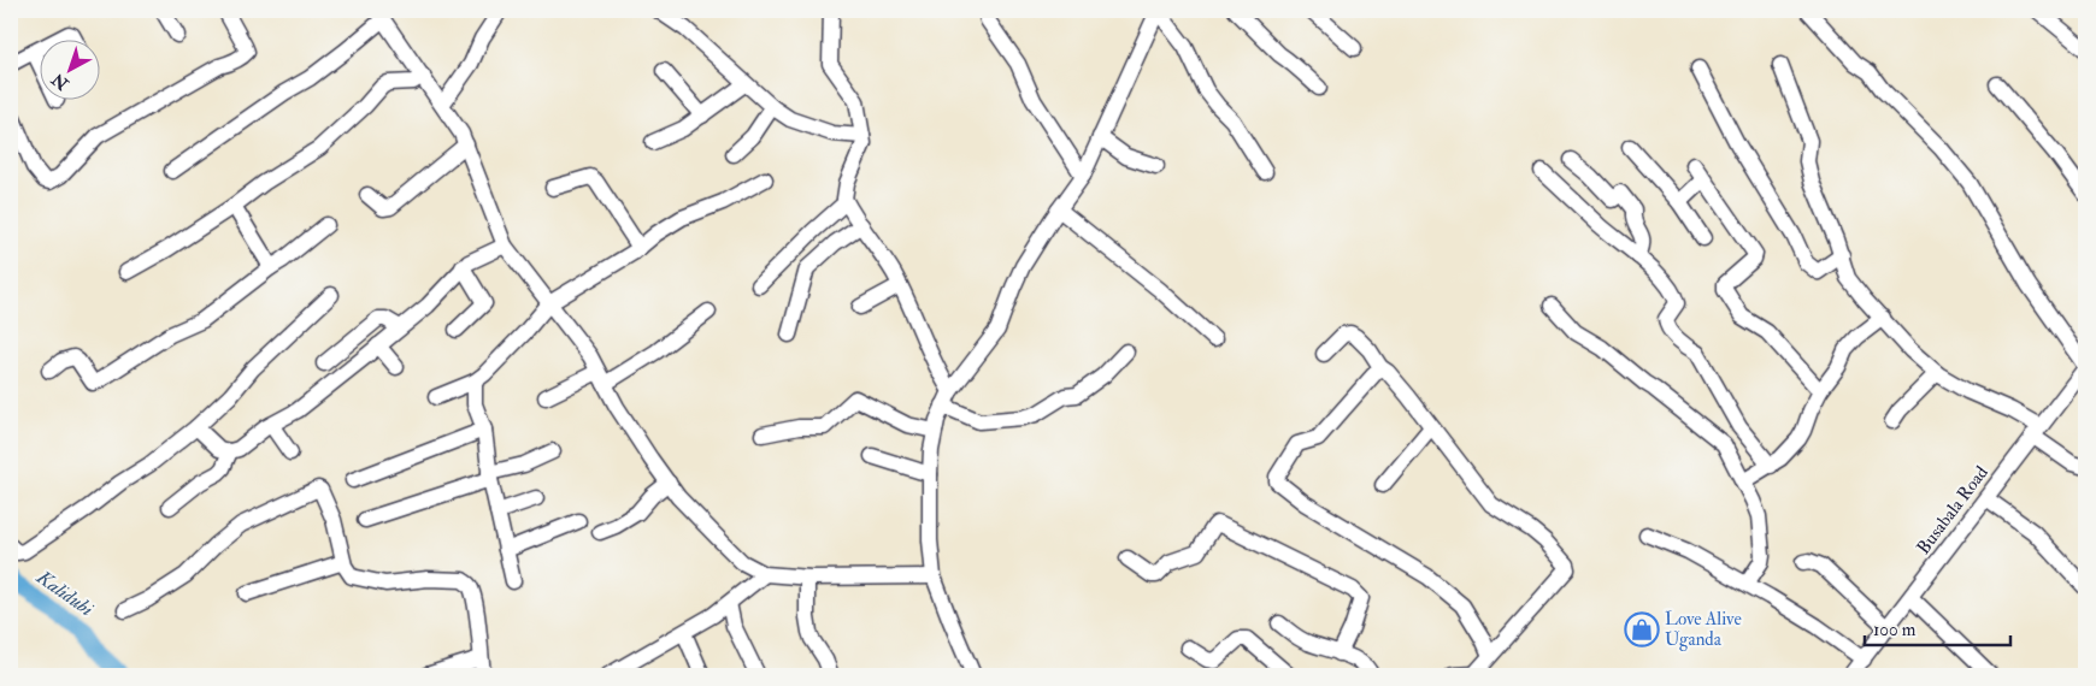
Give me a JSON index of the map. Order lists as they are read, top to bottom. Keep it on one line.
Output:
{"streets":{"street":["Busabala Road"]},"water":["Kalidubi"],"places":{"shop":["Love Alive Uganda"]},"scale_bar":"100 m","north":"bottom left"}
